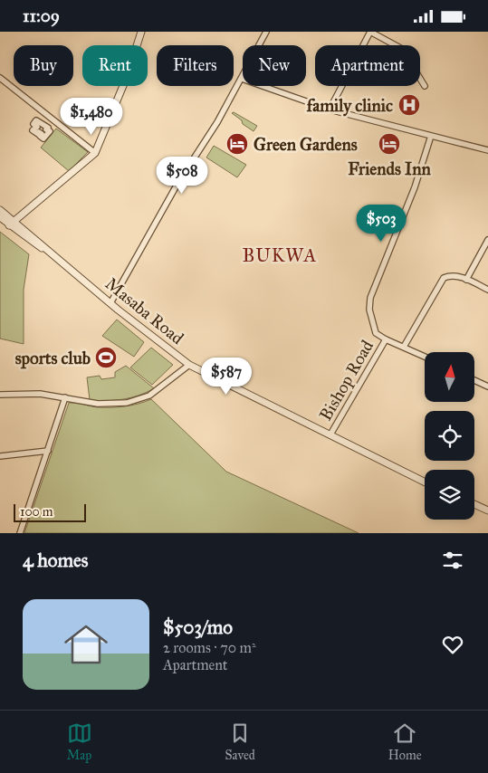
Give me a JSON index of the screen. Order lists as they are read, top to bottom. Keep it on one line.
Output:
{"streets":{"street":["Masaba Road","Bishop Road"]},"crossings":[["Masaba Road","Bishop Road"]],"districts":["BUKWA"],"places":{"hospital":["family clinic"],"hotel":["Green Gardens","Friends Inn"],"sports":["sports club"]},"scale_bar":"100 m","north":"top","page":{"status":"11:09","chip":["Buy","Rent","Filters","New","Apartment"],"price":["$1,480","$508","$503","$587"],"scale":"100 m","heading":"4 homes","list":[{"name":"$503/mo","note":"2 rooms · 70 m² · Apartment"}],"tabs":["Map","Saved","Home"]}}
